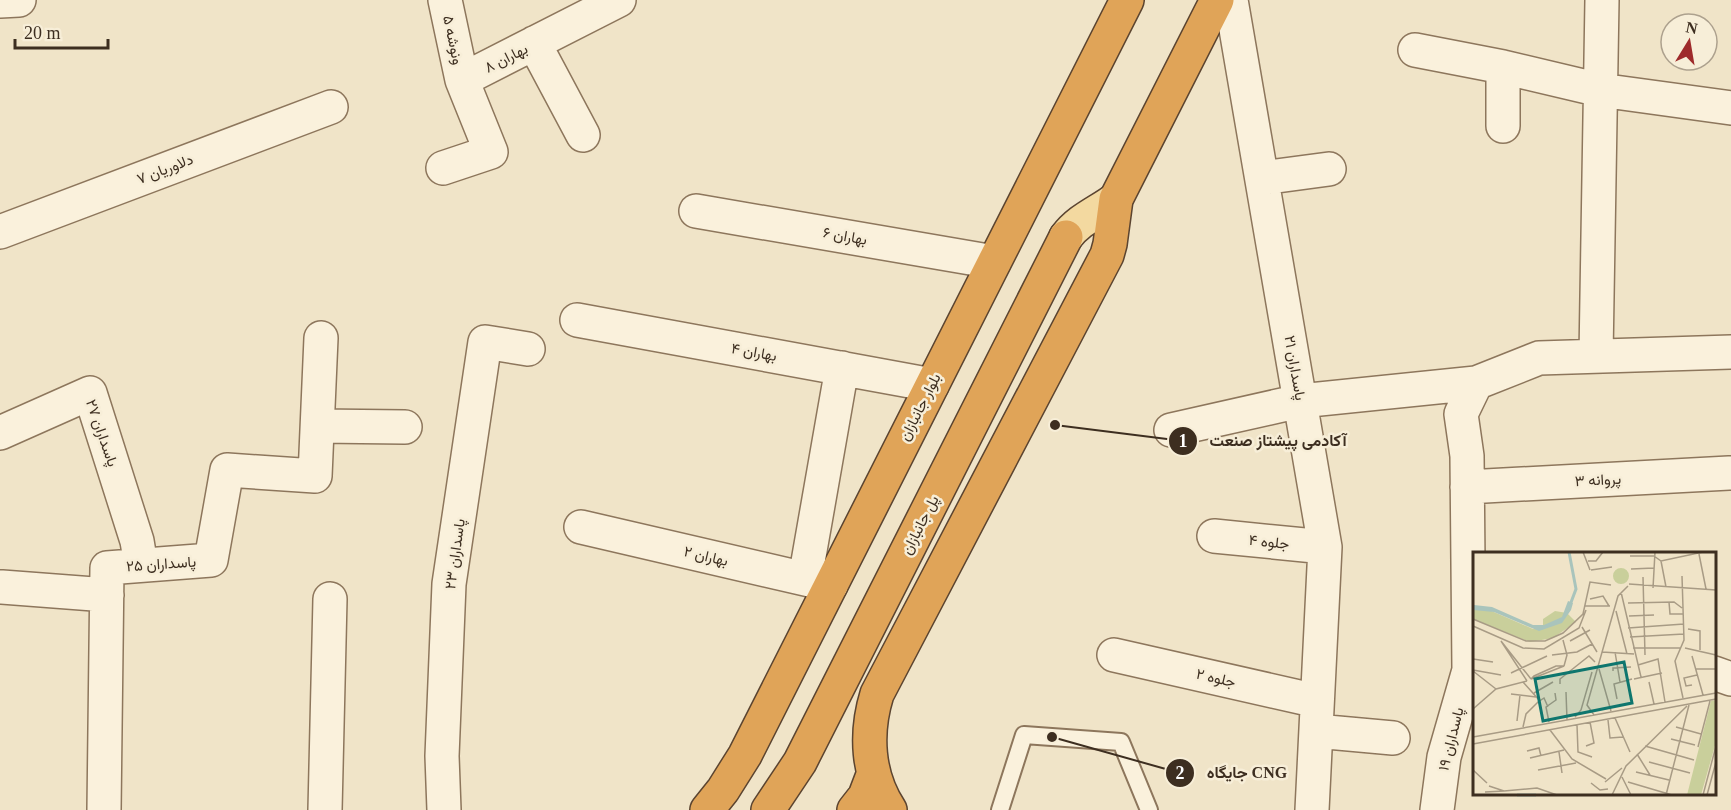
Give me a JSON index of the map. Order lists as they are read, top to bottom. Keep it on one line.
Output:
{"streets":{"highway":["بلوار جانبازان","پل جانبازان"],"street":["ونوشه ۵","بهاران ۸","دلاوریان ۷","بهاران ۶","بهاران ۴","پاسداران ۲۱","پاسداران ۲۷","پروانه ۳","جلوه ۴","پاسداران ۲۳","بهاران ۲","پاسداران ۲۵","جلوه ۲","پاسداران ۱۹"]},"crossings":[["ونوشه ۵","بهاران ۸"],["بهاران ۶","بلوار جانبازان"],["بهاران ۴","بلوار جانبازان"],["پاسداران ۲۱","جلوه ۴"],["پاسداران ۲۱","جلوه ۲"],["بلوار جانبازان","بهاران ۲"],["پاسداران ۲۷","پاسداران ۲۵"],["پروانه ۳","پاسداران ۱۹"]],"places":["آکادمی پیشتاز صنعت","جایگاه CNG"],"scale_bar":"20 m","north":"top"}
